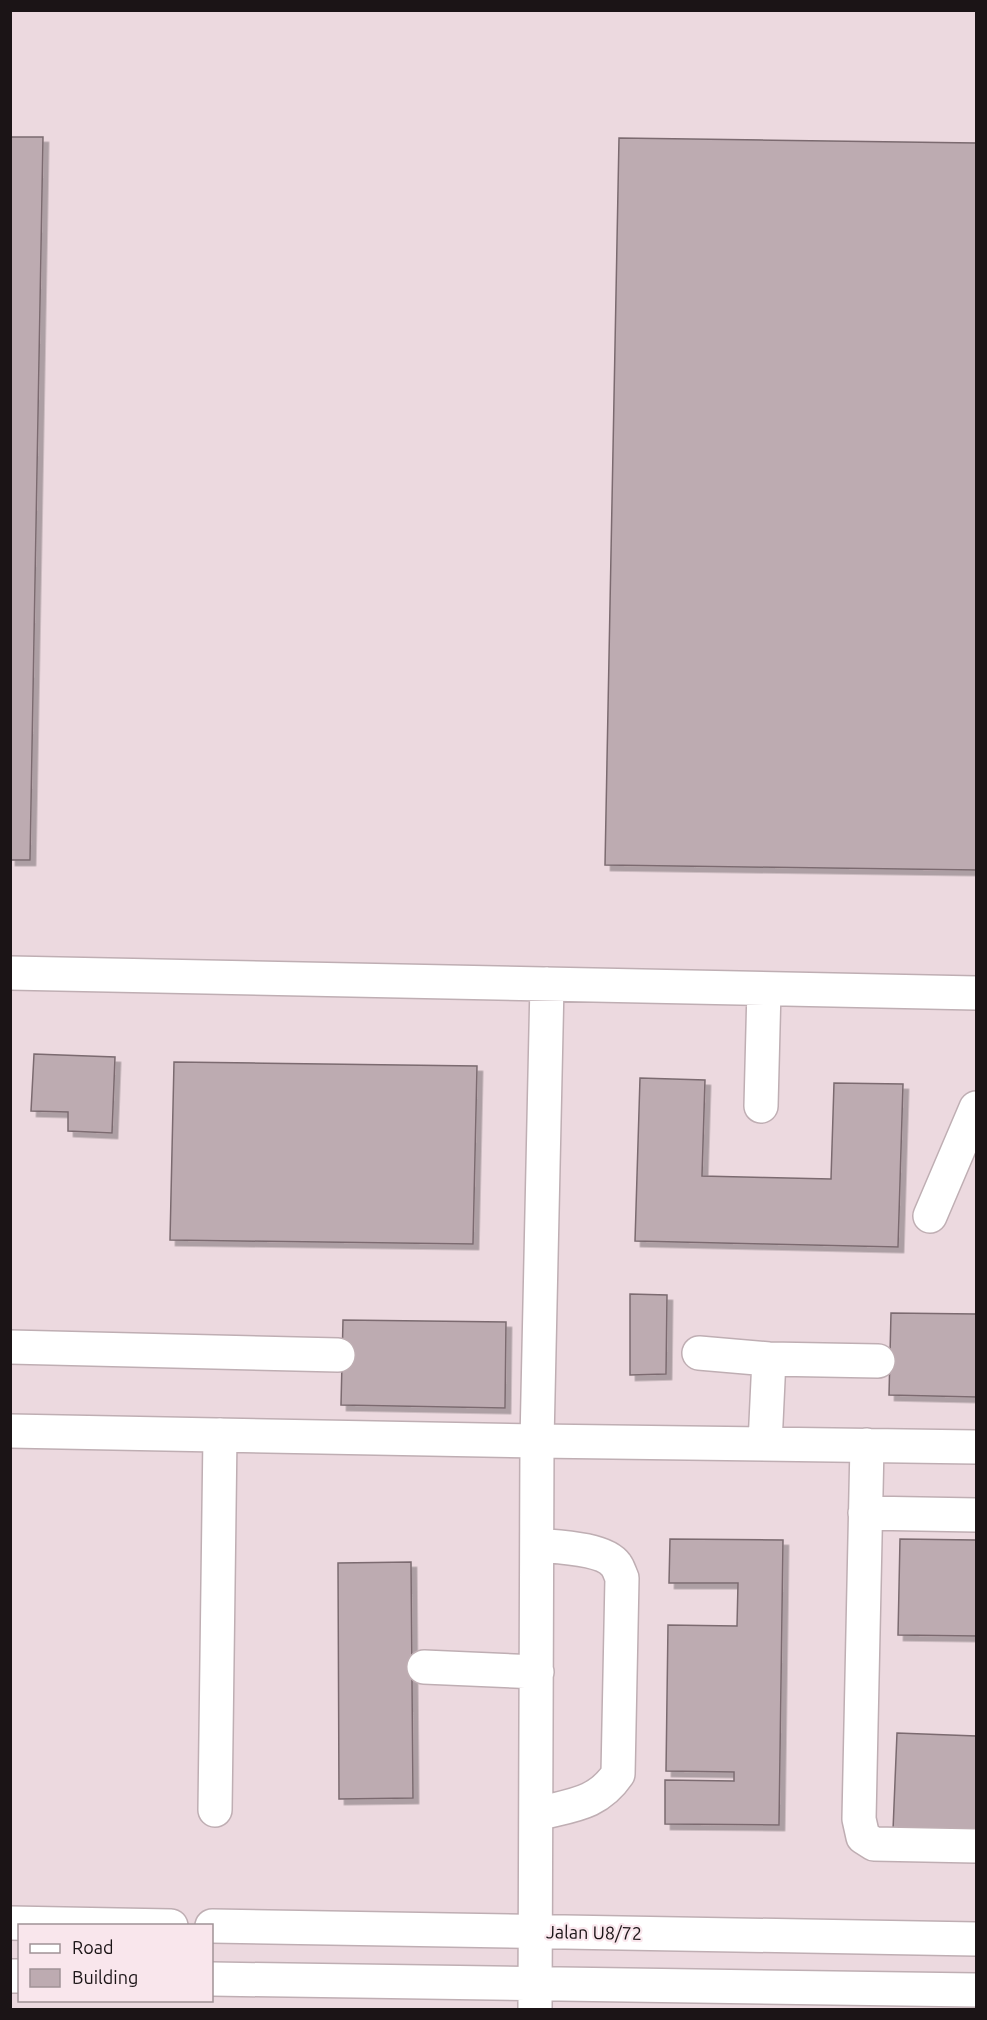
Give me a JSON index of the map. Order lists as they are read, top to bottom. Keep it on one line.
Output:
{"streets":{"street":["Jalan U8/72"]},"legend":["Road","Building"]}
